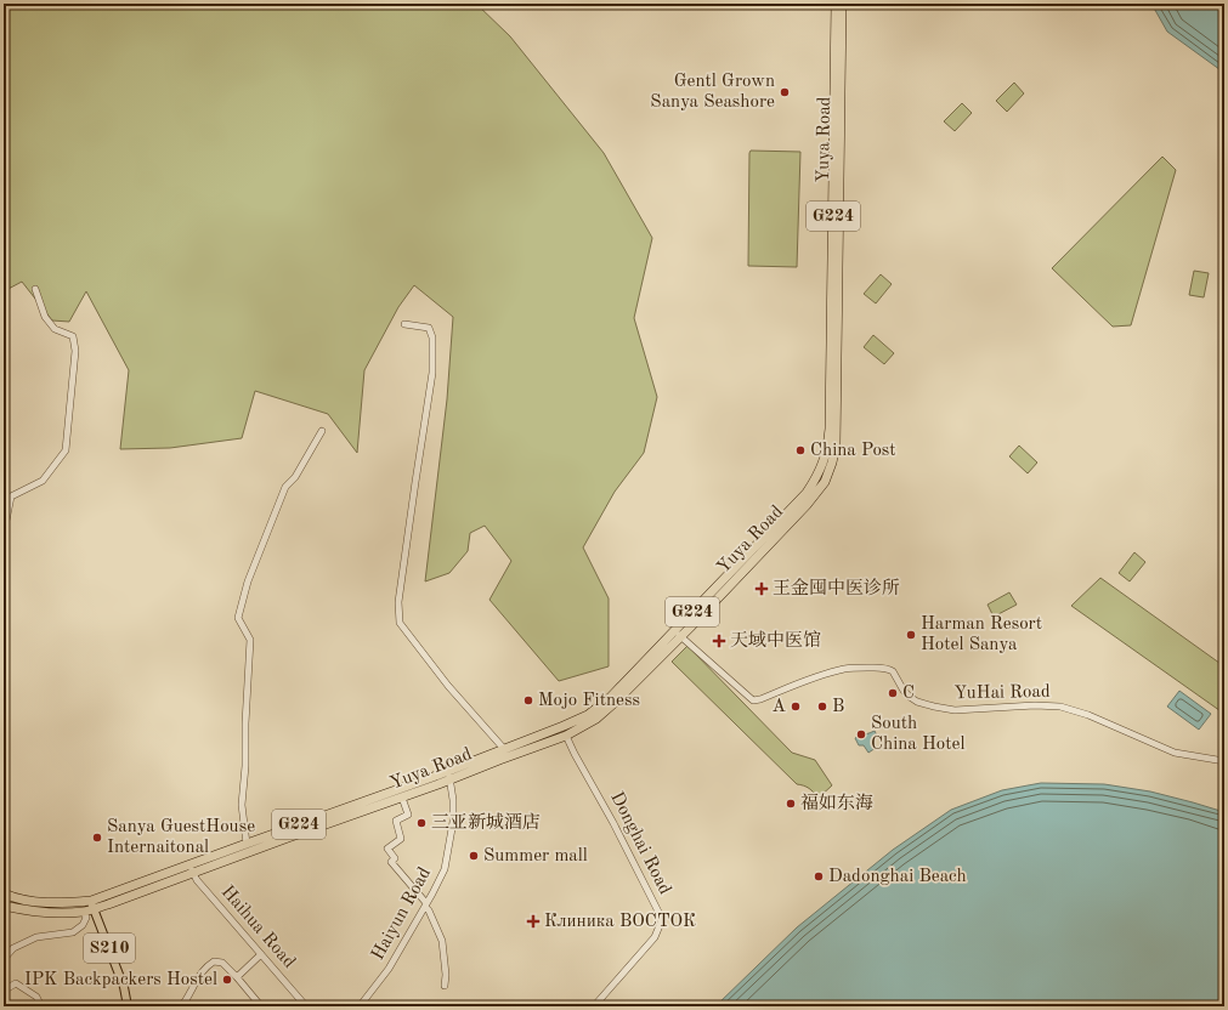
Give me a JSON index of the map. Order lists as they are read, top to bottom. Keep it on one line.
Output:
{"streets":{"highway":["Yuya Road","G224"],"main road":["S210"],"street":["YuHai Road","Donghai Road","Haiyun Road","Haihua Road"]},"crossings":[["Yuya Road","YuHai Road"],["Yuya Road","Donghai Road"],["Yuya Road","Haiyun Road"],["Yuya Road","Haihua Road"],["Yuya Road","S210"]],"places":{"other":["Gentl Grown Sanya Seashore","China Post","Harman Resort Hotel Sanya","C","Mojo Fitness","A","B","South China Hotel","福如东海","三亚新城酒店","Sanya GuestHouse Internaitonal","Summer mall","Dadonghai Beach","IPK Backpackers Hostel"],"health":["王金囤中医诊所","天域中医馆","Клиника ВОСТОК"]}}
